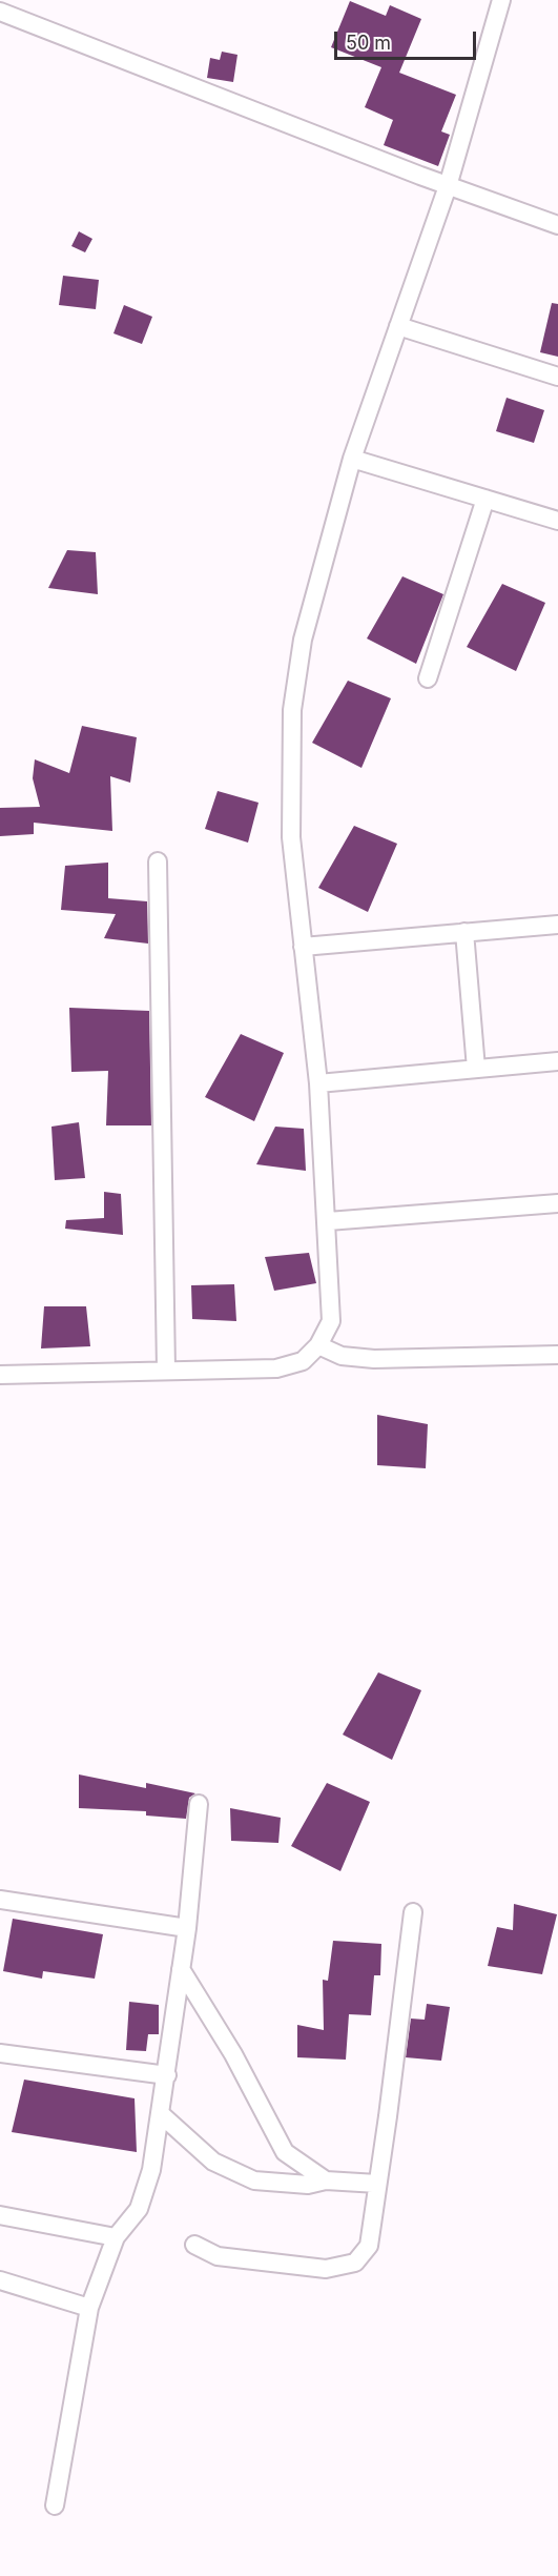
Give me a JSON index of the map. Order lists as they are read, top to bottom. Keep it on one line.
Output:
{"scale_bar":"50 m"}
